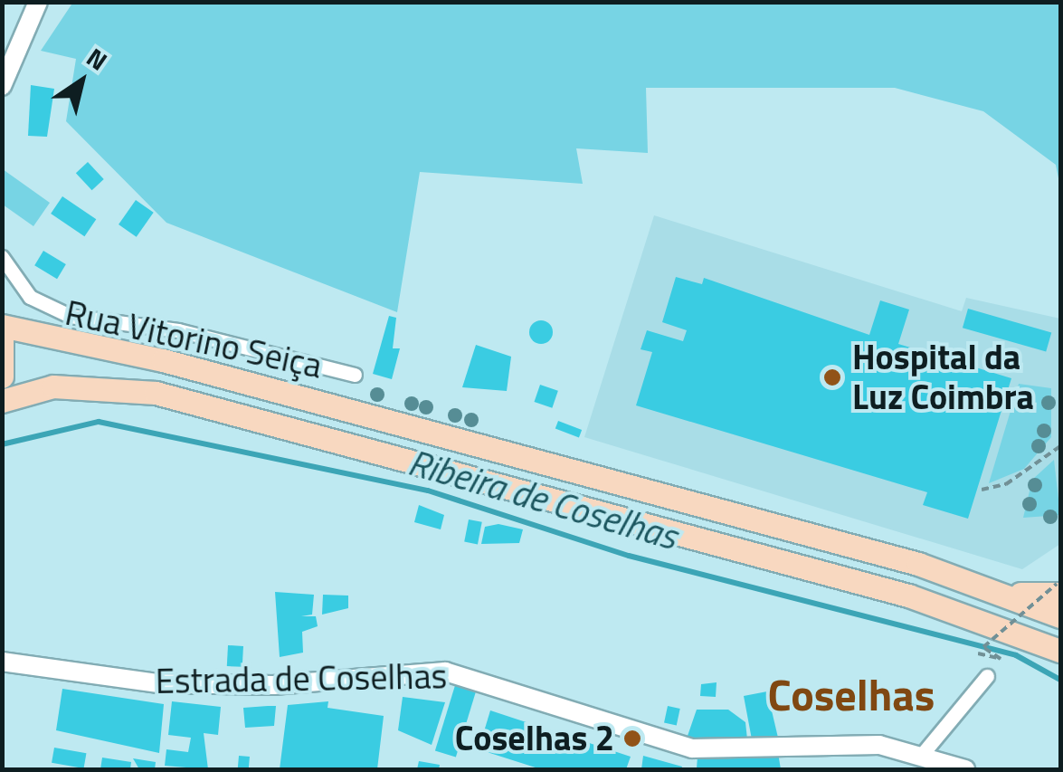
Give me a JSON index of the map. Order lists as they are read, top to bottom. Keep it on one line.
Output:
{"streets":{"street":["Rua Vitorino Seiça","Estrada de Coselhas"]},"districts":["Coselhas"],"water":["Ribeira de Coselhas"],"places":["Hospital da Luz Coimbra","Coselhas 2"],"north":"top right"}
